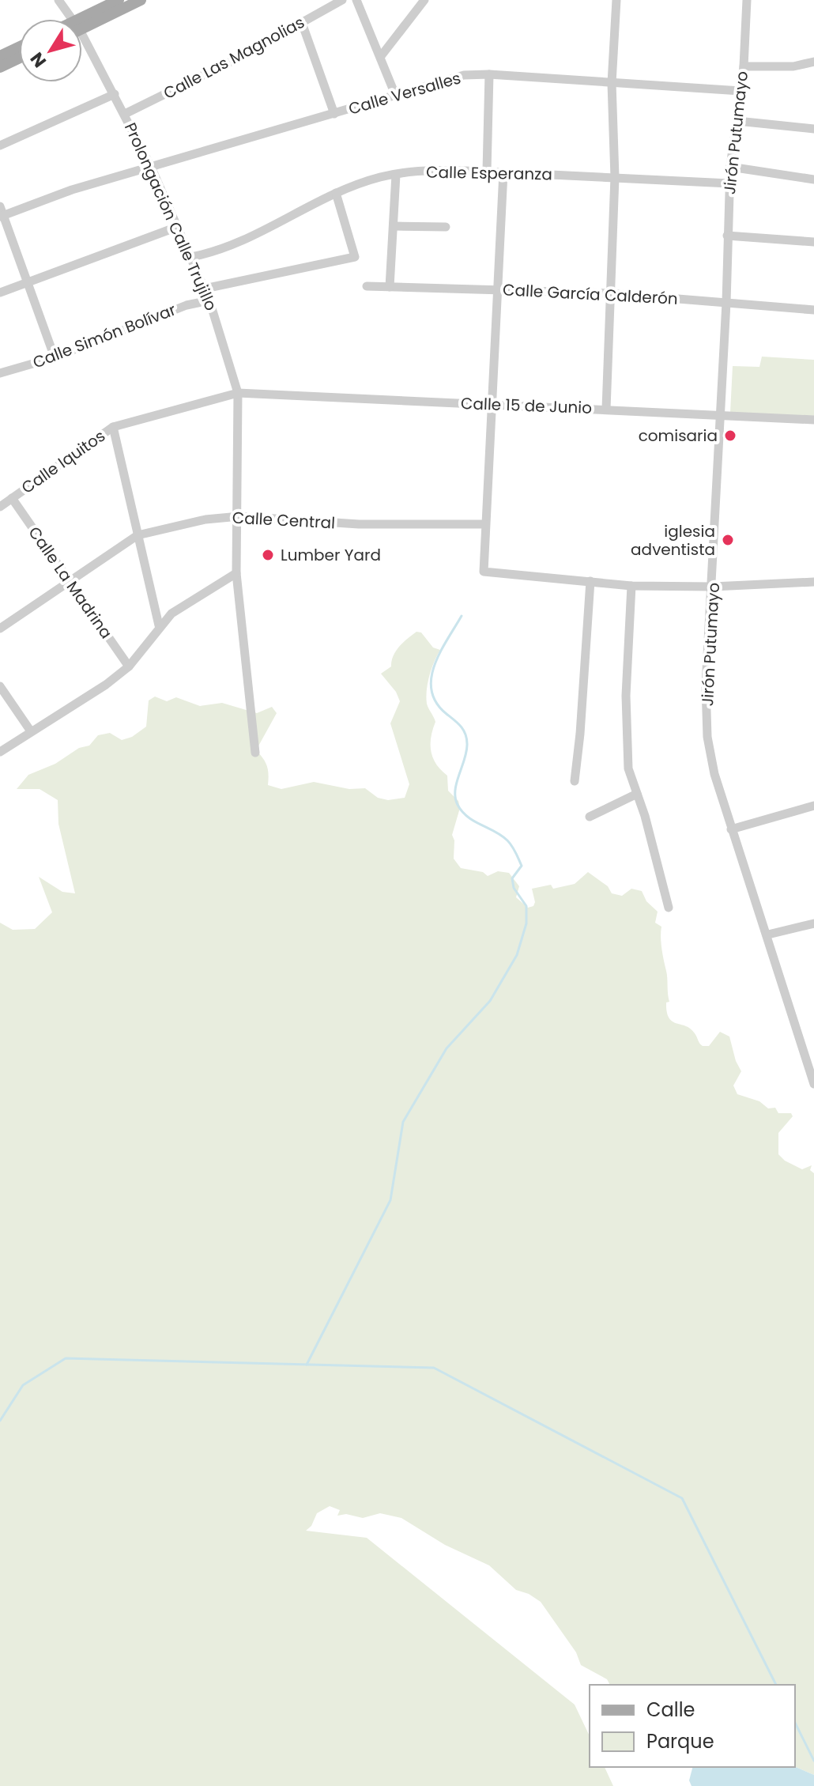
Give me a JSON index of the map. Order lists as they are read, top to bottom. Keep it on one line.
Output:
{"streets":{"street":["Calle Las Magnolias","Calle Versalles","Jirón Putumayo","Calle Esperanza","Prolongación Calle Trujillo","Calle García Calderón","Calle Simón Bolívar","Calle 15 de Junio","Calle Iquitos","Calle Central","Calle La Madrina"]},"crossings":[["Calle Las Magnolias","Prolongación Calle Trujillo"],["Calle Versalles","Jirón Putumayo"],["Calle Versalles","Prolongación Calle Trujillo"],["Jirón Putumayo","Calle Esperanza"],["Jirón Putumayo","Calle García Calderón"],["Jirón Putumayo","Calle 15 de Junio"],["Calle Esperanza","Prolongación Calle Trujillo"],["Prolongación Calle Trujillo","Calle Simón Bolívar"],["Prolongación Calle Trujillo","Calle 15 de Junio"],["Prolongación Calle Trujillo","Calle Iquitos"],["Prolongación Calle Trujillo","Calle Central"],["Calle 15 de Junio","Calle Iquitos"],["Calle Iquitos","Calle La Madrina"],["Calle Central","Calle La Madrina"]],"places":["comisaria","iglesia adventista","Lumber Yard"],"legend":["Calle","Parque"],"north":"bottom left"}
